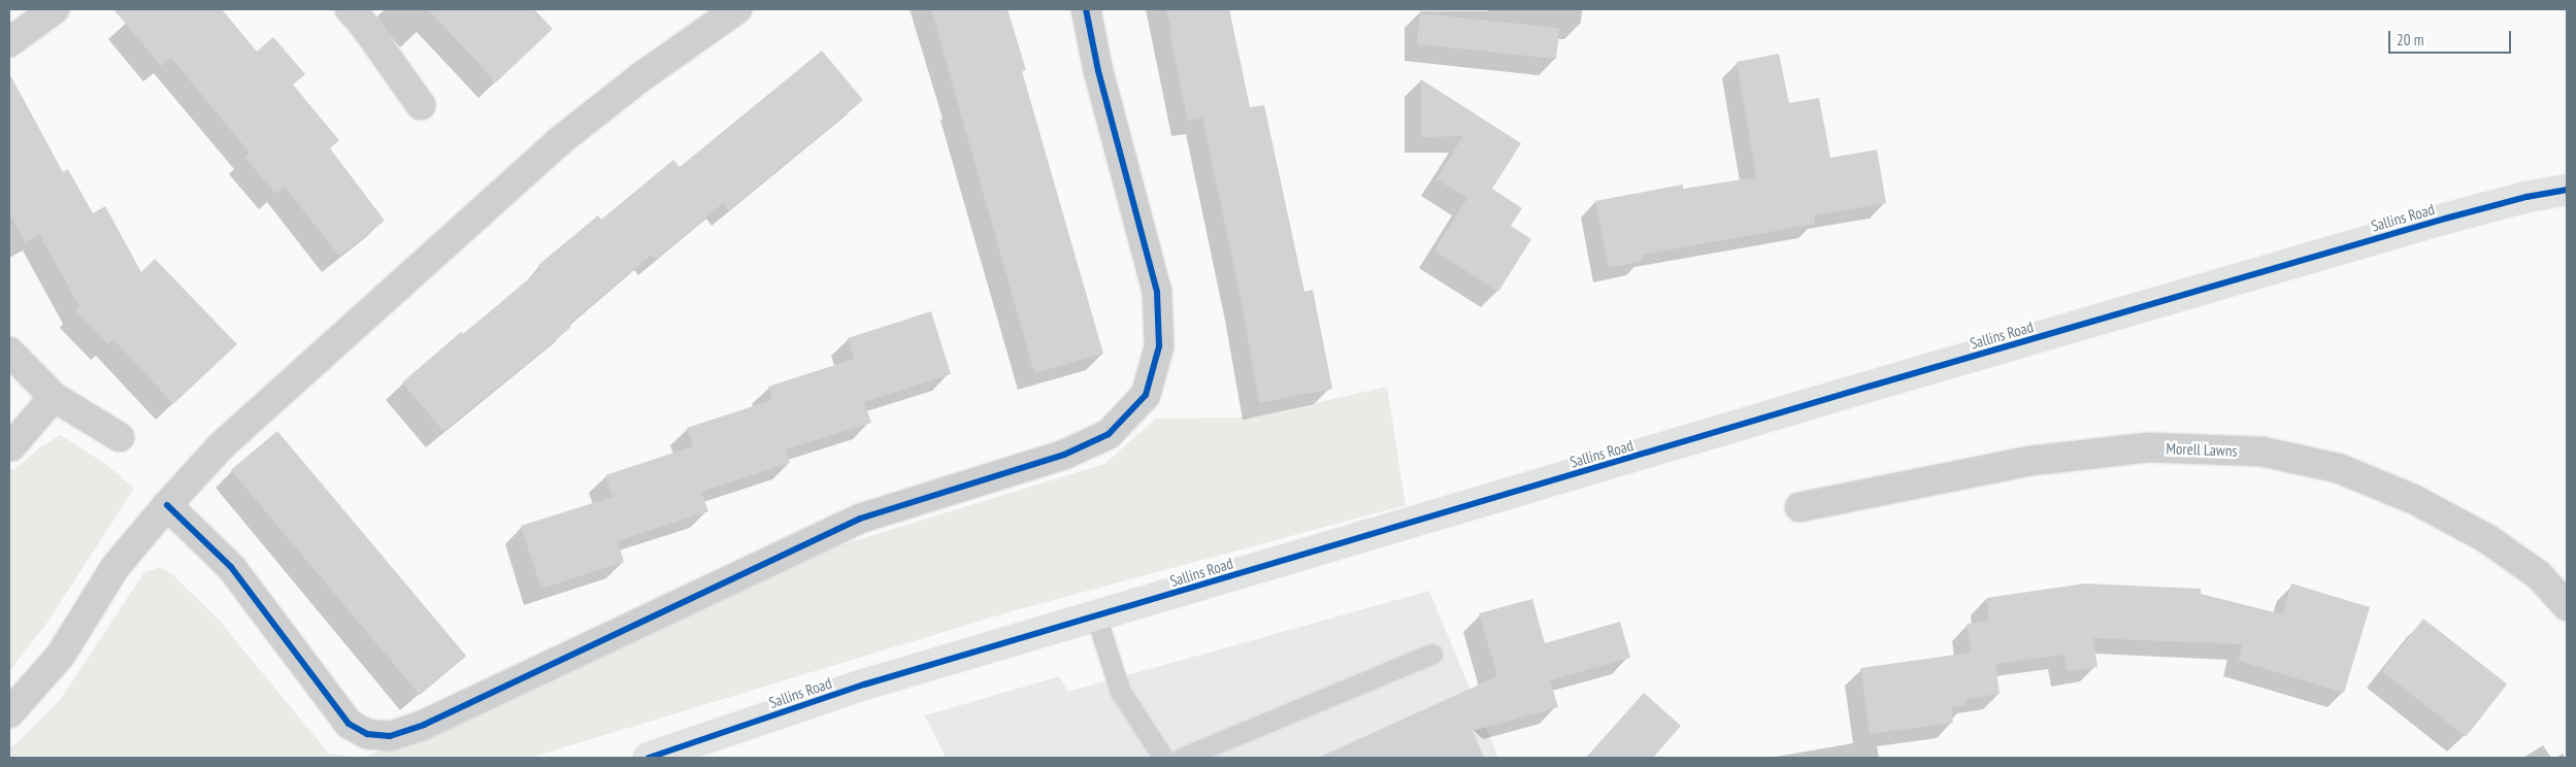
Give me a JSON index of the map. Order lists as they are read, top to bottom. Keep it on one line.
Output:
{"streets":{"main road":["Sallins Road"],"street":["Morell Lawns"]},"scale_bar":"20 m"}
